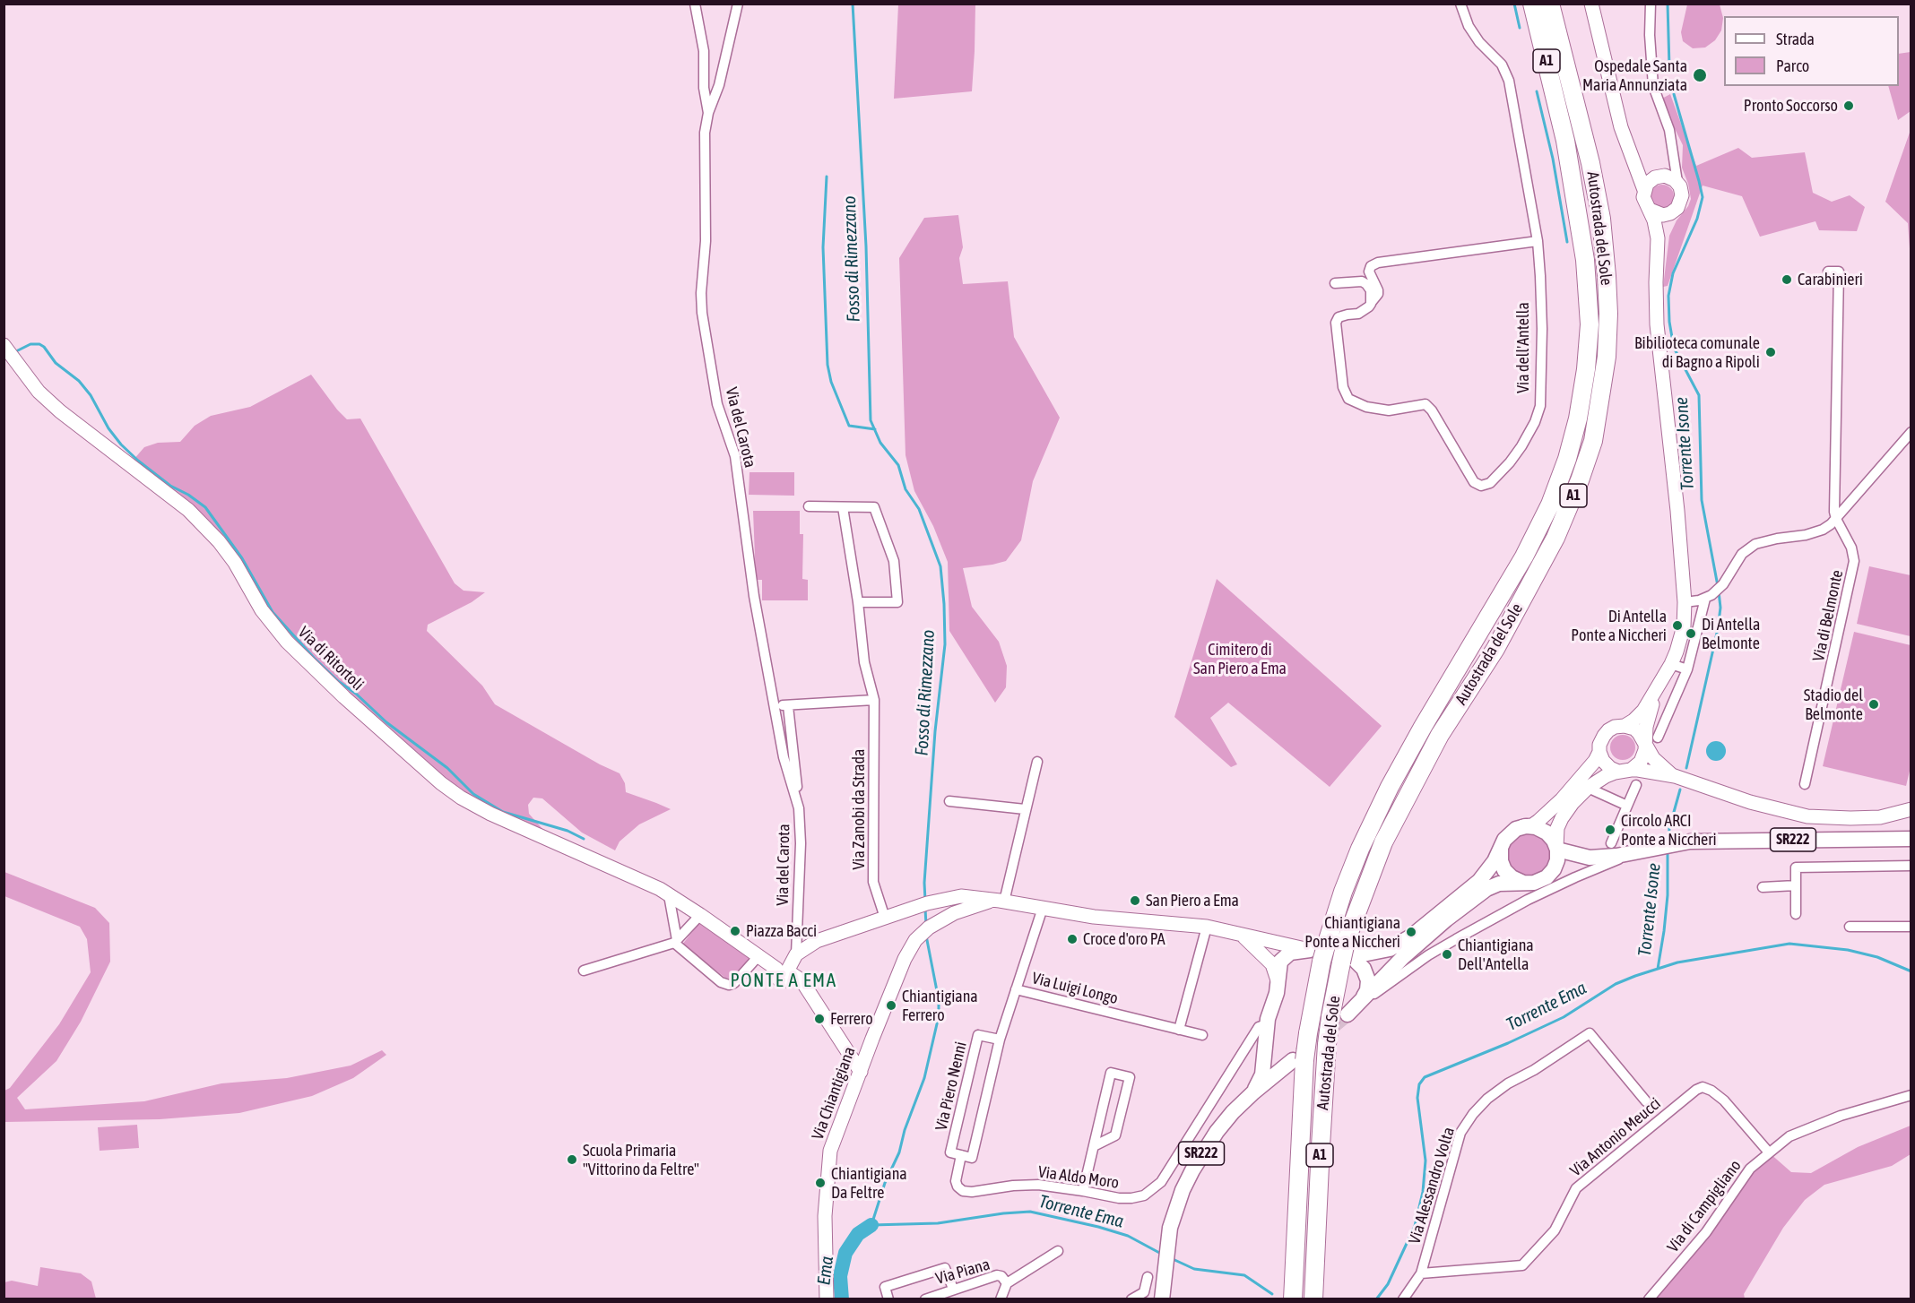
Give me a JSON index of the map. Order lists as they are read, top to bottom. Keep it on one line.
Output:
{"streets":{"highway":["A1","Autostrada del Sole"],"main road":["SR222"],"street":["Via dell'Antella","Via del Carota","Via di Belmonte","Via di Ritortoli","Via Zanobi da Strada","Via Luigi Longo","Via Piero Nenni","Via Chiantigiana","Via Antonio Meucci","Via Aldo Moro","Via Alessandro Volta","Via di Campigliano","Via Piana"]},"crossings":[["Autostrada del Sole","SR222"],["Autostrada del Sole","Via Chiantigiana"],["Via di Ritortoli","Via Chiantigiana"],["Via Zanobi da Strada","Via Chiantigiana"],["SR222","Via Chiantigiana"],["SR222","Via Aldo Moro"],["Via Luigi Longo","Via Chiantigiana"],["Via Piero Nenni","Via Aldo Moro"],["Via Antonio Meucci","Via Alessandro Volta"],["Via Antonio Meucci","Via di Campigliano"]],"districts":["PONTE A EMA"],"water":["Fosso di Rimezzano","Torrente Isone","Torrente Ema","Ema"],"parks":["Cimitero di San Piero a Ema"],"places":["Ospedale Santa Maria Annunziata","Pronto Soccorso","Carabinieri","Bibilioteca comunale di Bagno a Ripoli","Di Antella Ponte a Niccheri","Di Antella Belmonte","Stadio del Belmonte","Circolo ARCI Ponte a Niccheri","San Piero a Ema","Piazza Bacci","Chiantigiana Ponte a Niccheri","Croce d'oro PA","Chiantigiana Dell'Antella","Chiantigiana Ferrero","Ferrero","Scuola Primaria \"Vittorino da Feltre\"","Chiantigiana Da Feltre"],"legend":["Strada","Parco"]}
